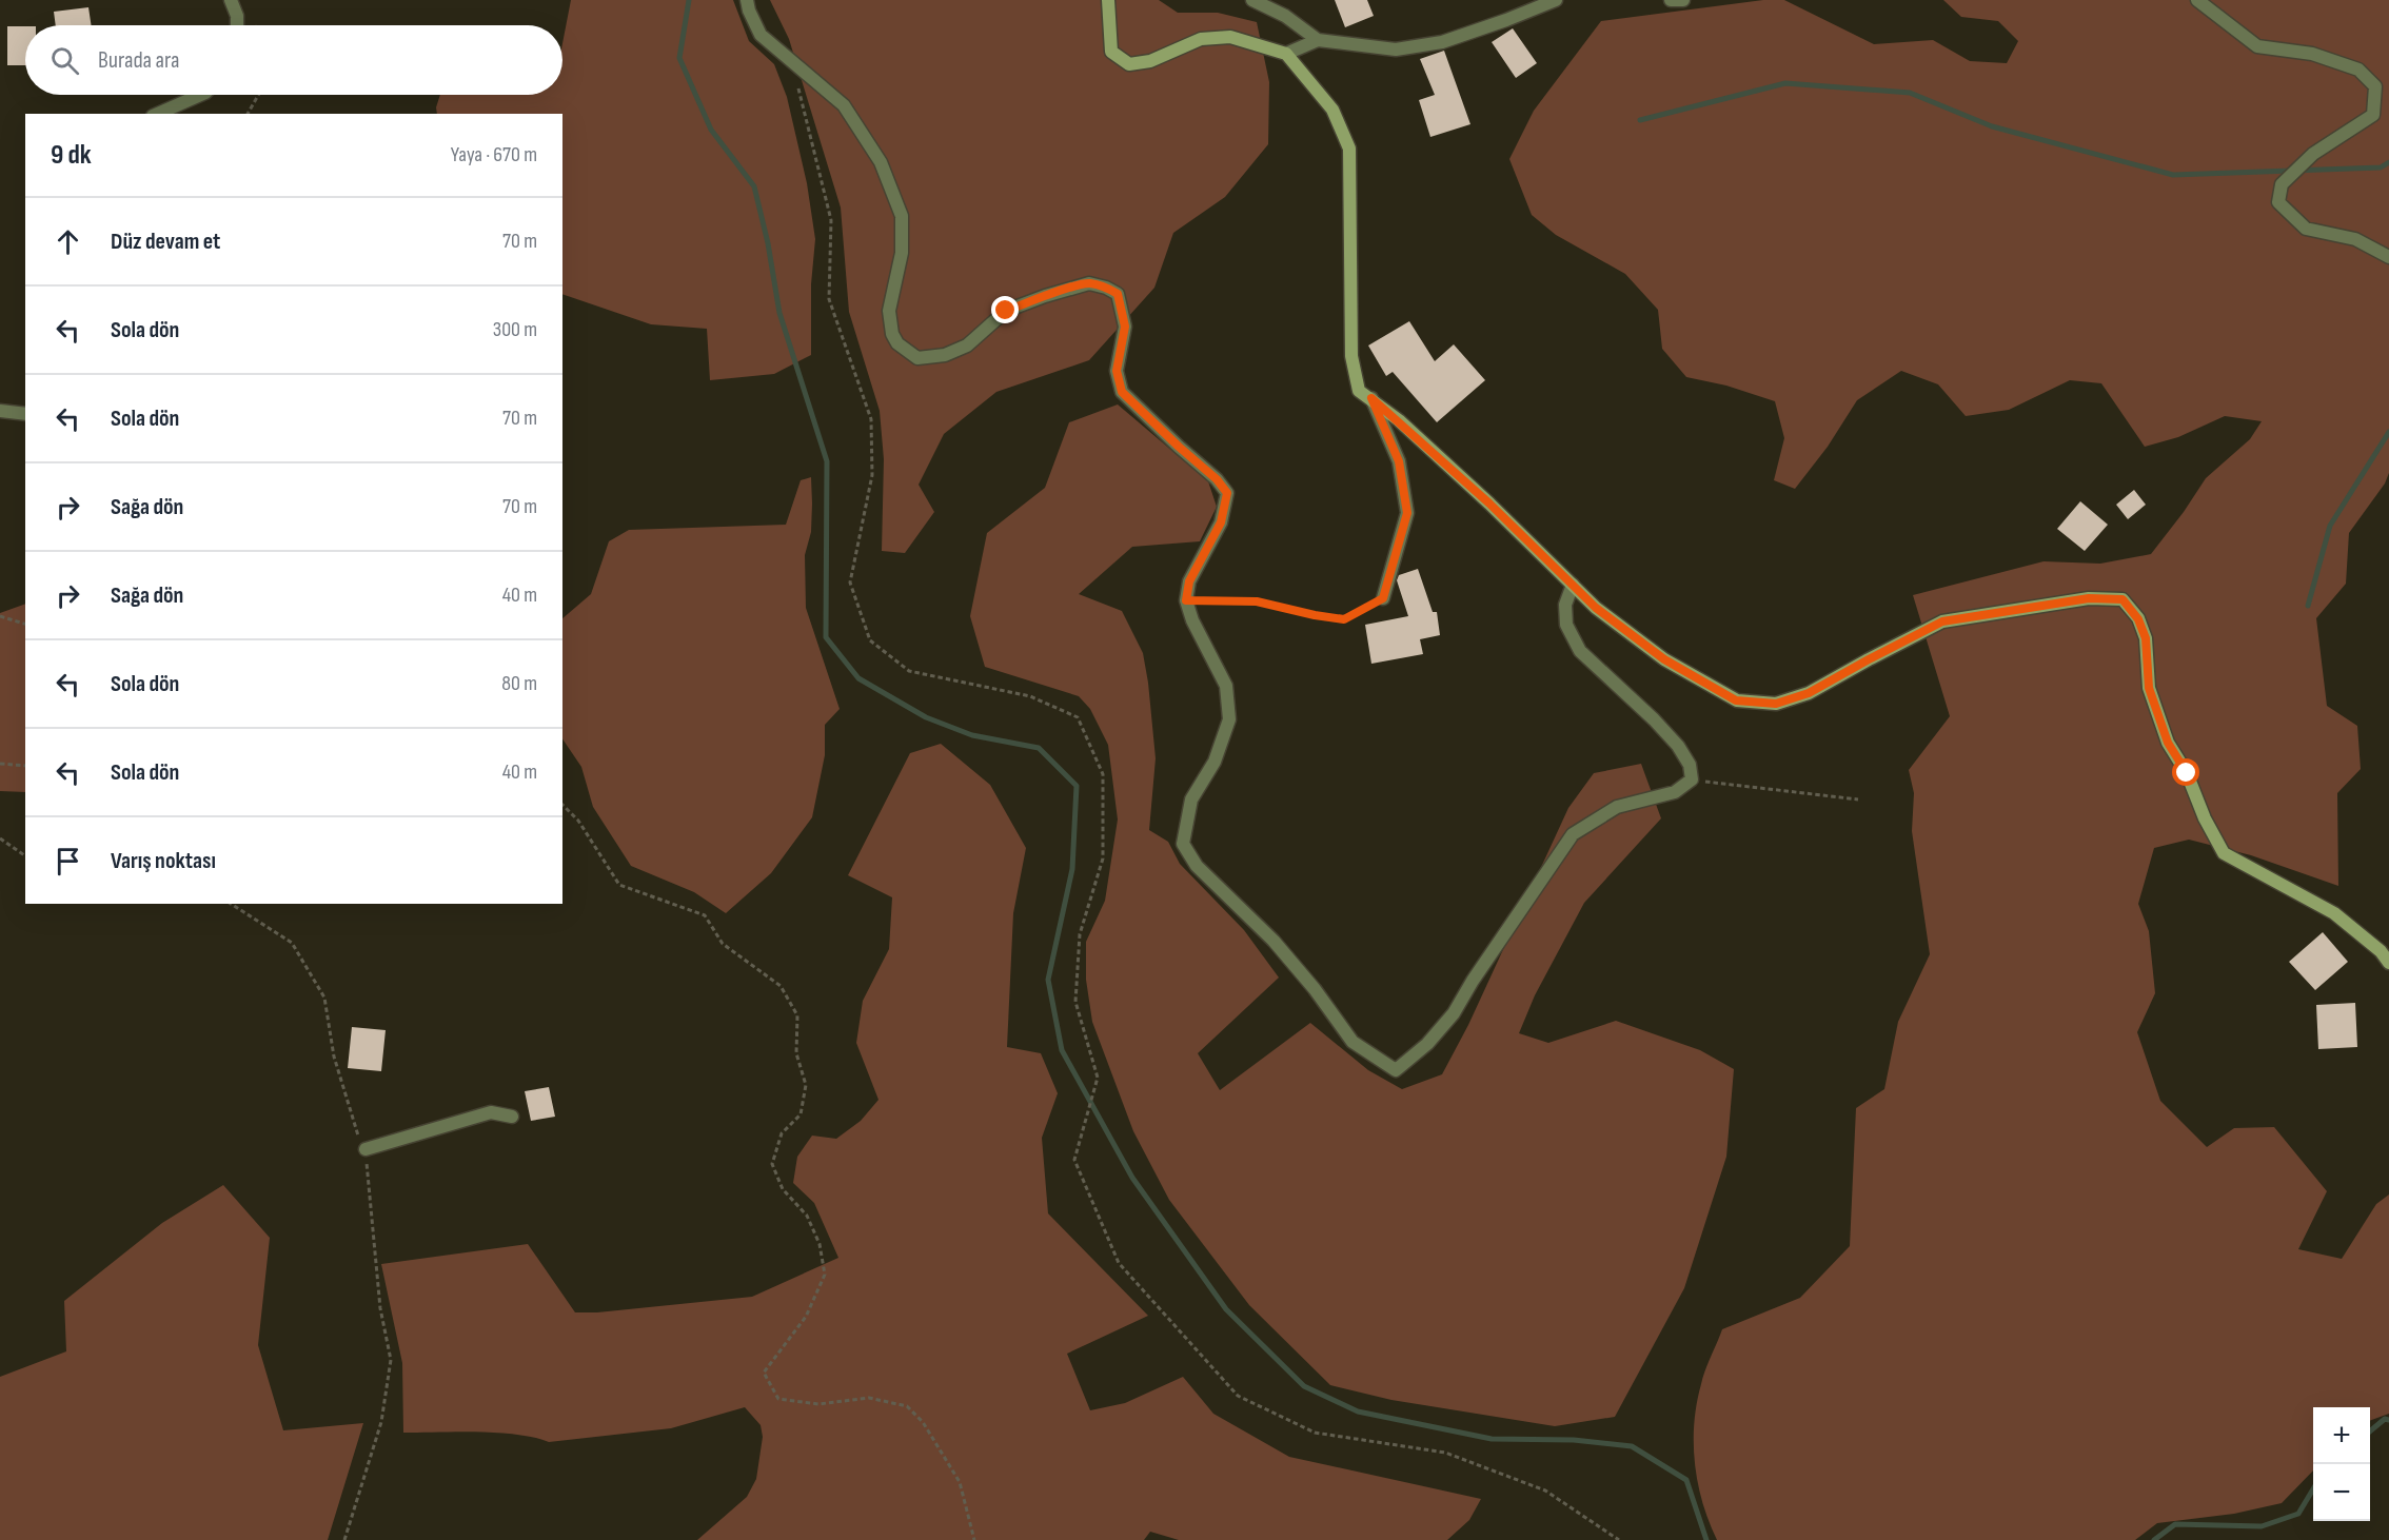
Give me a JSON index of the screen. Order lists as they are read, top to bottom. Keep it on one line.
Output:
{"page":{"search":"Burada ara","heading":["9 dk","Yaya · 670 m"],"list":[["Düz devam et","70 m"],["Sola dön","300 m"],["Sola dön","70 m"],["Sağa dön","70 m"],["Sağa dön","40 m"],["Sola dön","80 m"],["Sola dön","40 m"],"Varış noktası"],"map_buttons":["+","−"]}}
